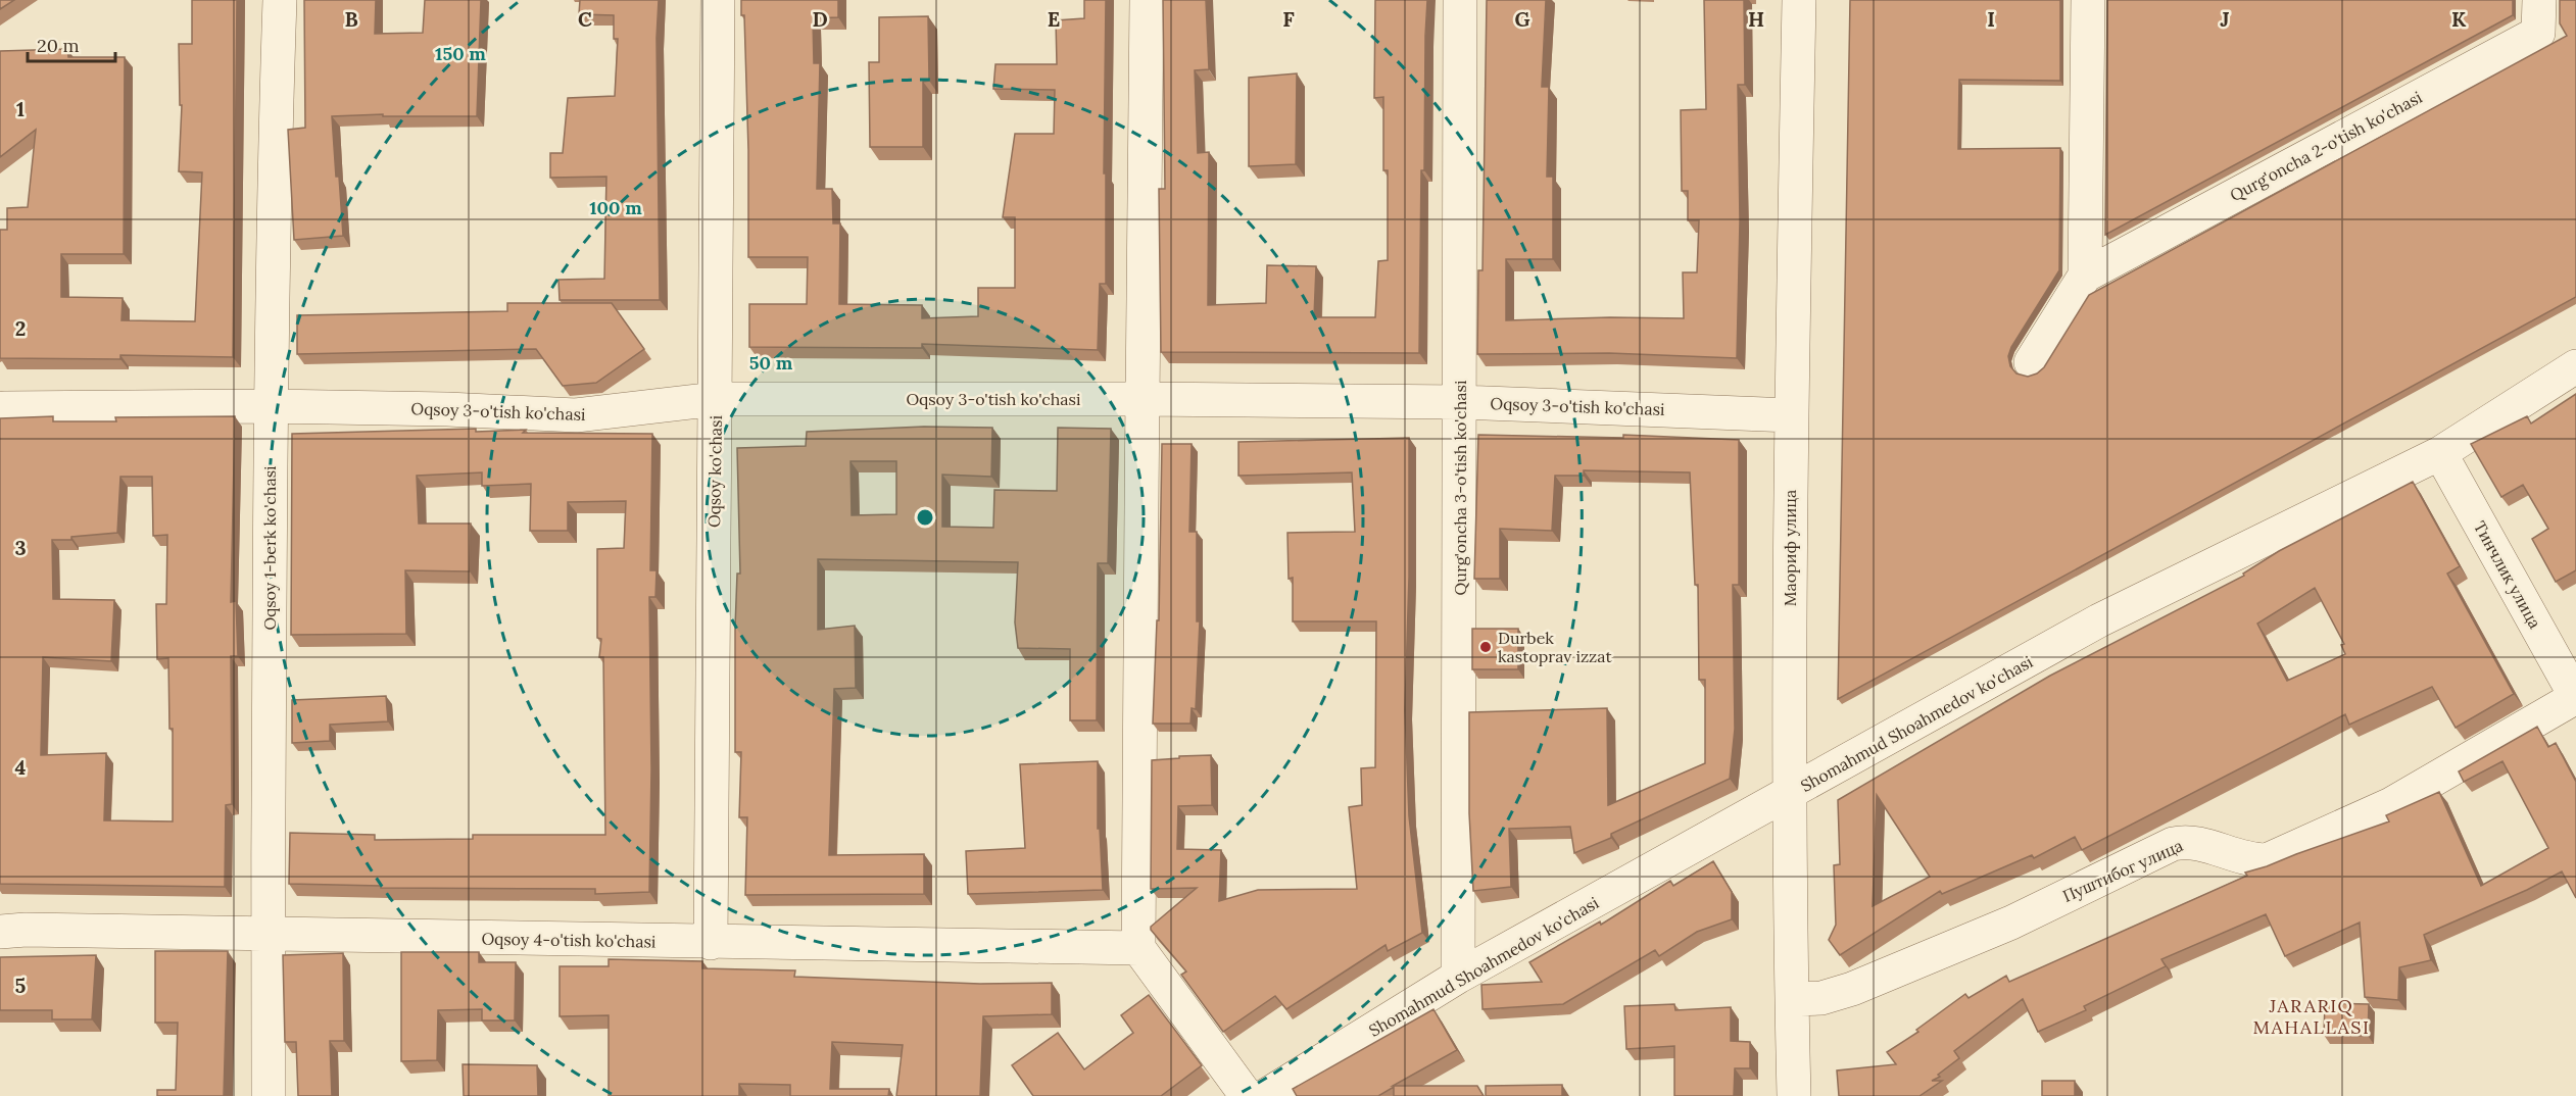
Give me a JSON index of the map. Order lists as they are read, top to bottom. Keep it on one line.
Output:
{"streets":{"street":["Qurg'oncha 2-o'tish ko'chasi","Oqsoy 3-o'tish ko'chasi","Oqsoy ko'chasi","Qurg'oncha 3-o'tish ko'chasi","Oqsoy 1-berk ko'chasi","Маориф улица","Тинчлик улица","Shomahmud Shoahmedov ko'chasi","Пуштибог улица","Oqsoy 4-o'tish ko'chasi"]},"crossings":[["Oqsoy 3-o'tish ko'chasi","Oqsoy ko'chasi"],["Oqsoy 3-o'tish ko'chasi","Qurg'oncha 3-o'tish ko'chasi"],["Oqsoy 3-o'tish ko'chasi","Oqsoy 1-berk ko'chasi"],["Oqsoy 3-o'tish ko'chasi","Маориф улица"],["Oqsoy ko'chasi","Oqsoy 4-o'tish ko'chasi"],["Qurg'oncha 3-o'tish ko'chasi","Shomahmud Shoahmedov ko'chasi"],["Oqsoy 1-berk ko'chasi","Oqsoy 4-o'tish ko'chasi"],["Маориф улица","Shomahmud Shoahmedov ko'chasi"],["Маориф улица","Пуштибог улица"],["Тинчлик улица","Shomahmud Shoahmedov ko'chasi"],["Тинчлик улица","Пуштибог улица"]],"districts":["JARARIQ MAHALLASI"],"places":["Durbek kastoprav izzat"],"scale_bar":"20 m","grid":{"columns":["B","C","D","E","F","G","H","I","J","K"],"rows":["1","2","3","4","5"]},"rings":["150 m","100 m","50 m"]}
